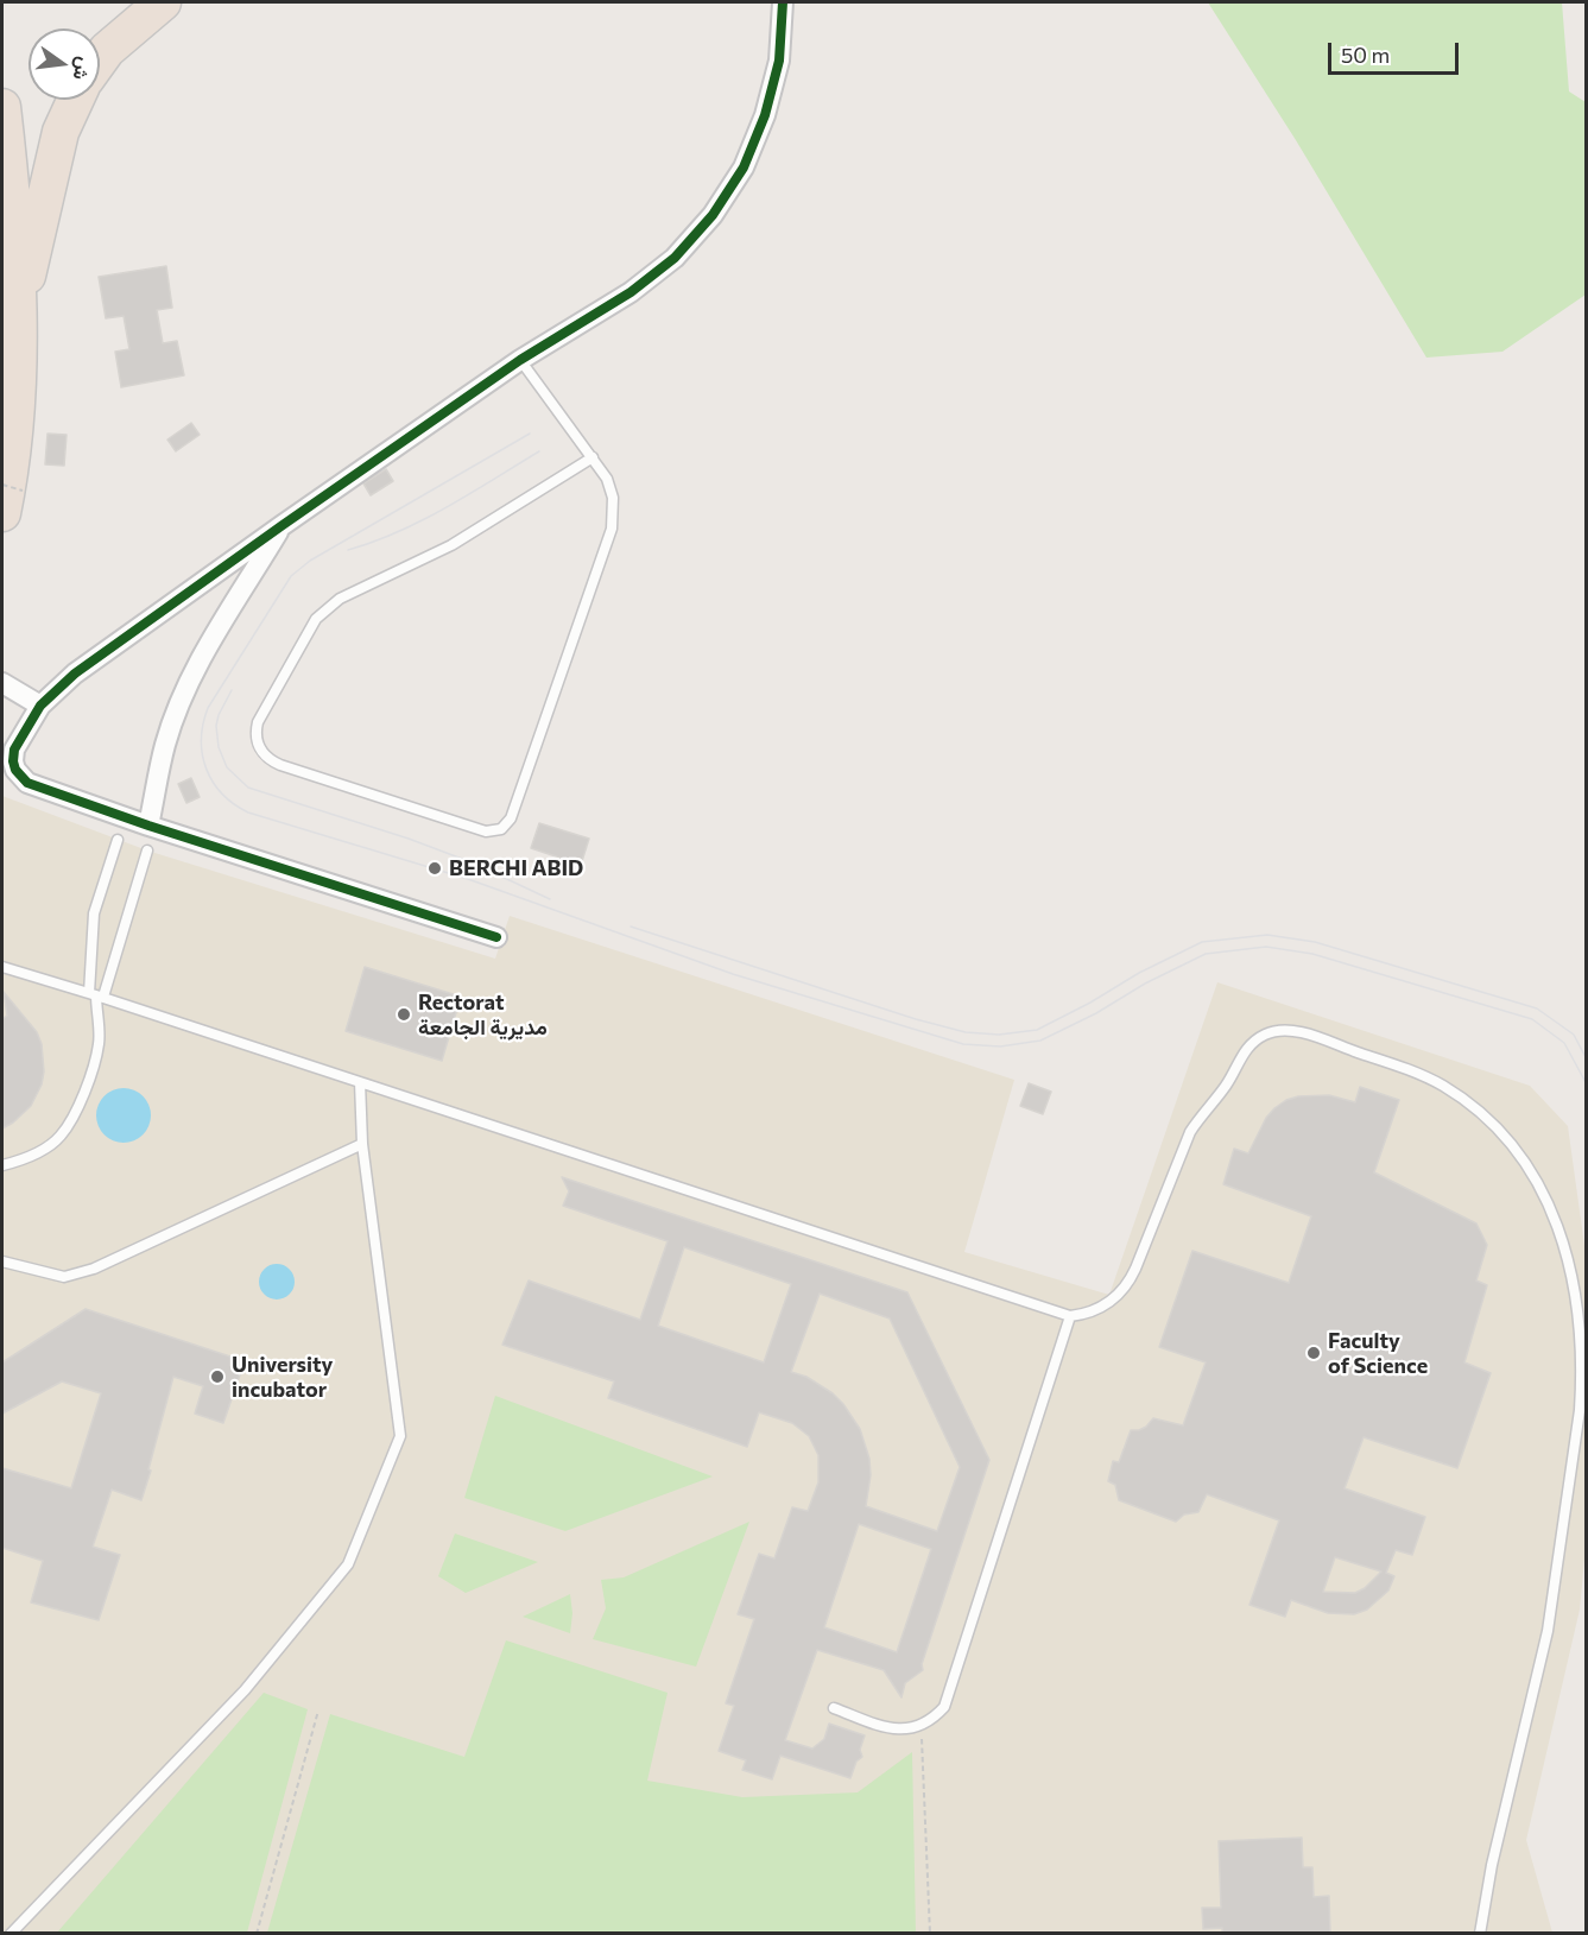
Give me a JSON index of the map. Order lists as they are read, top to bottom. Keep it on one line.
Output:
{"places":["BERCHI ABID","Rectorat مديرية الجامعة","Faculty of Science","University incubator"],"scale_bar":"50 m","north":"right"}
